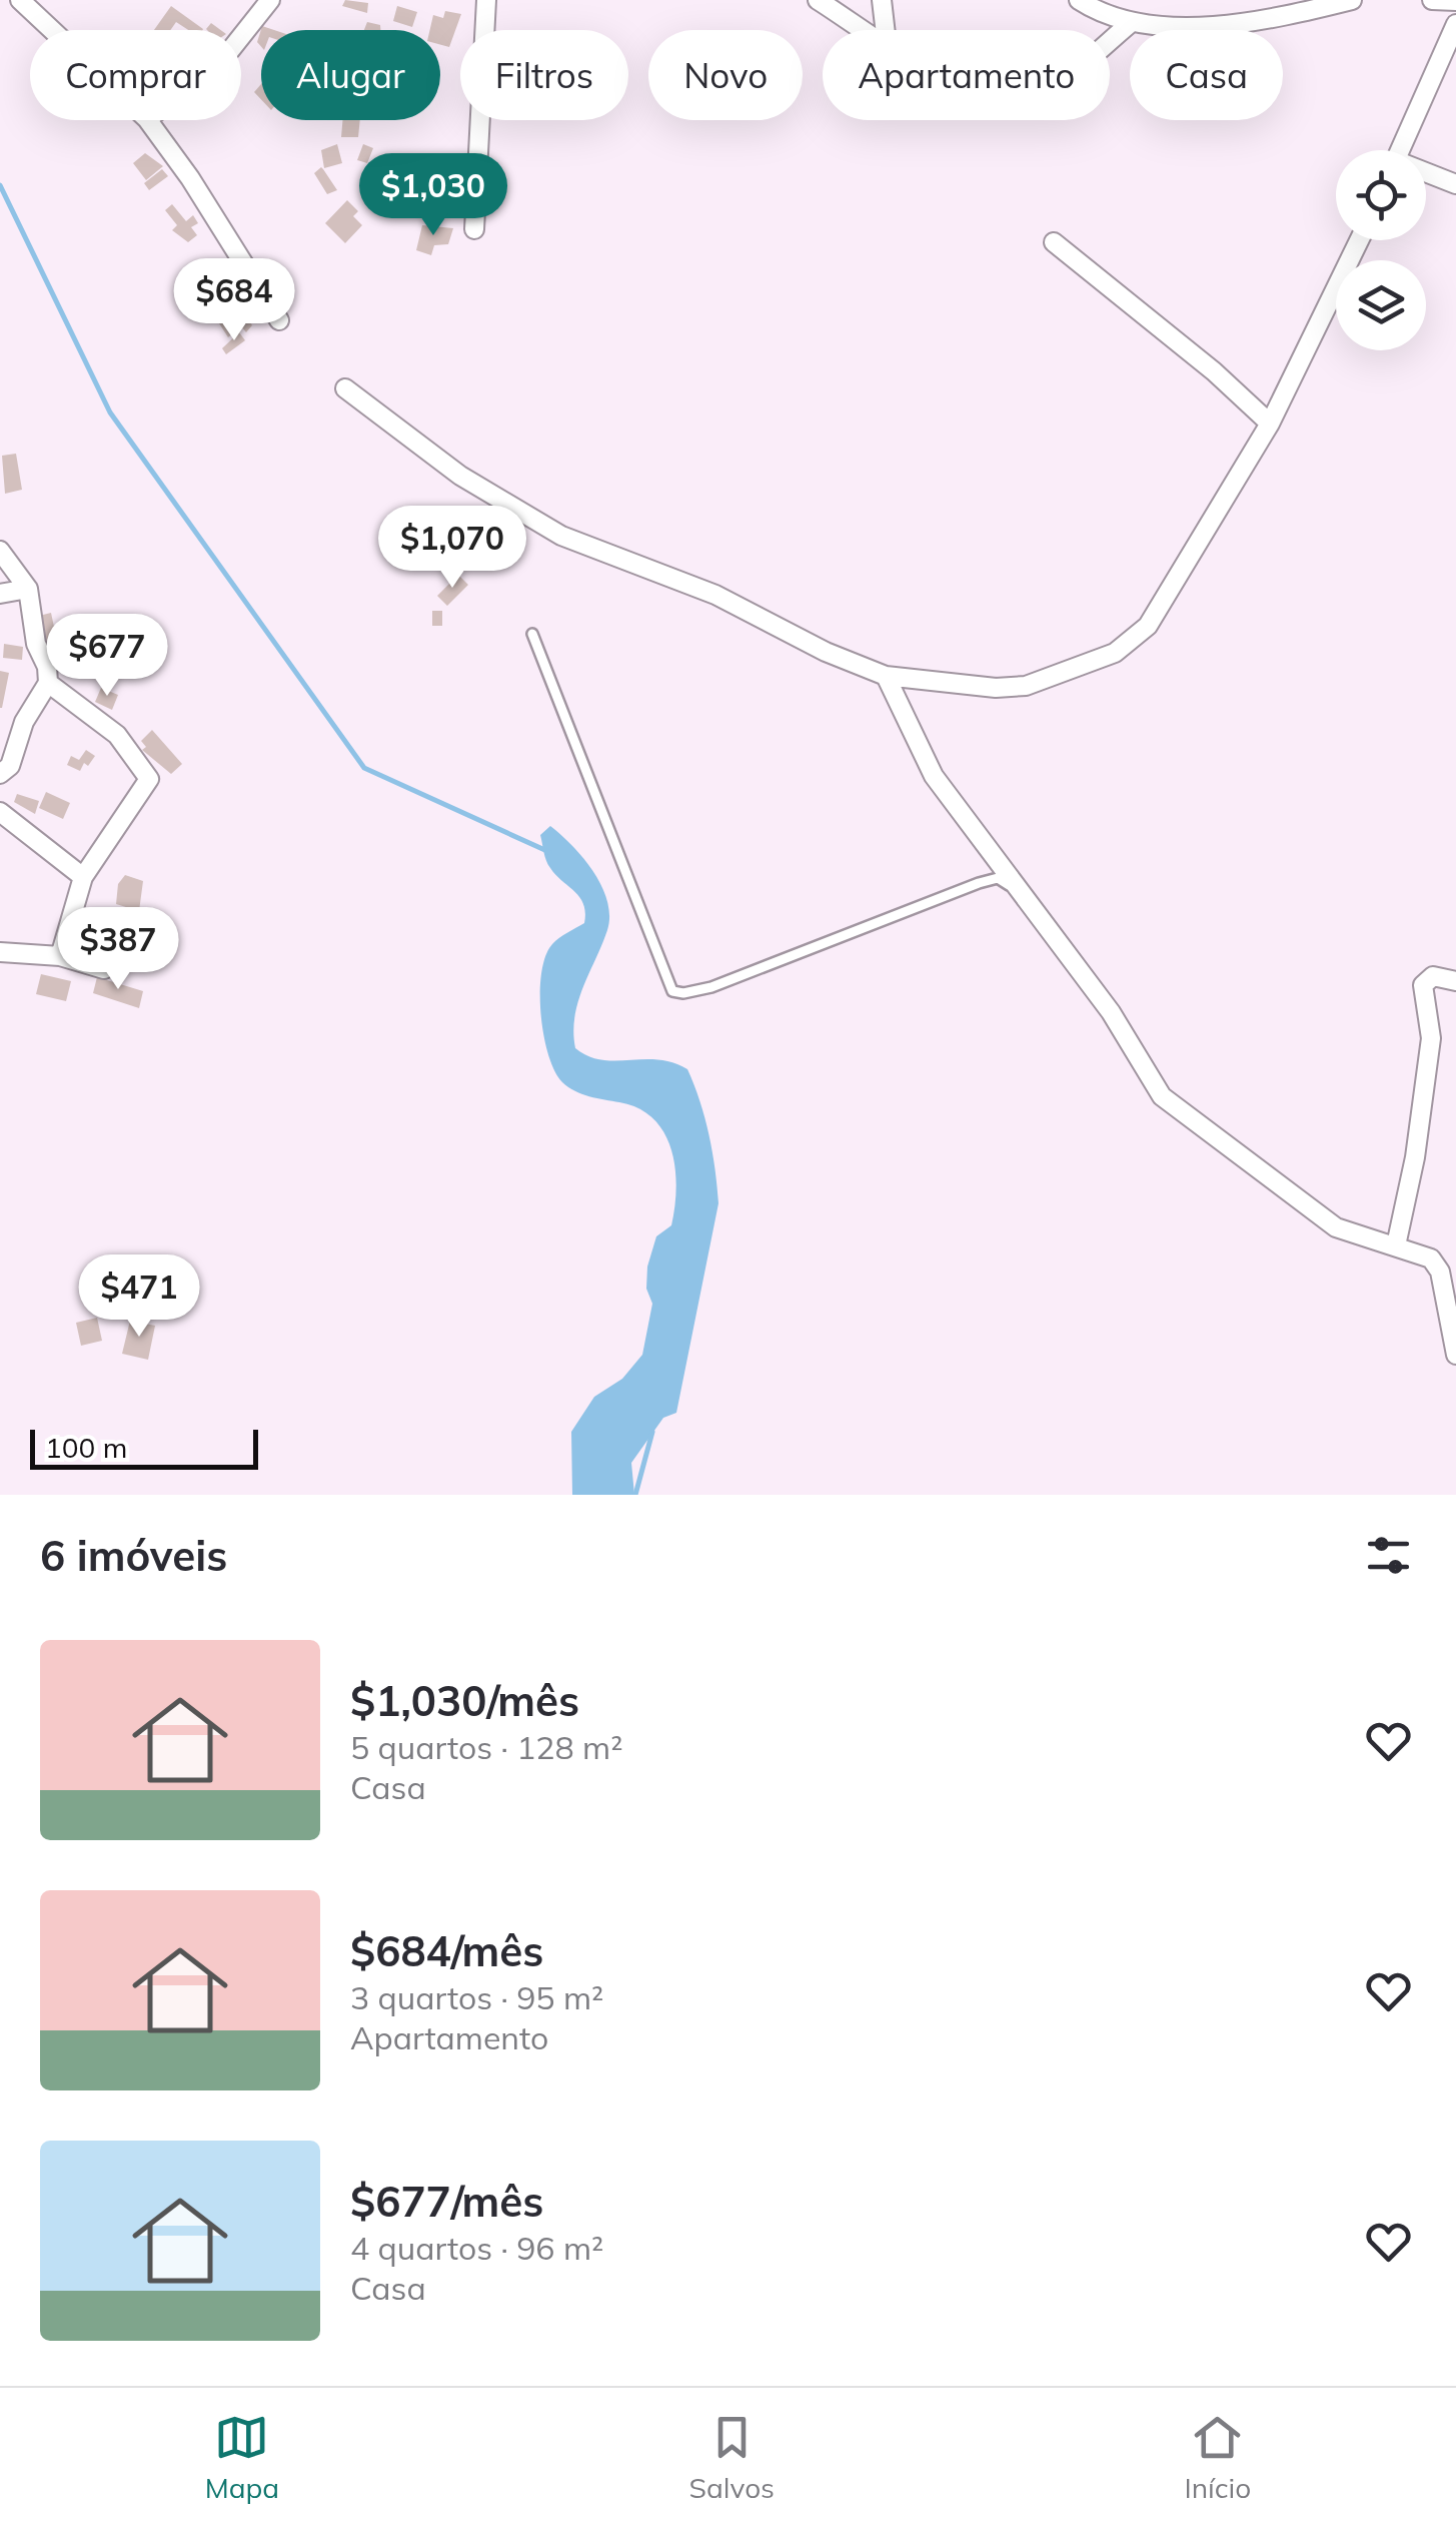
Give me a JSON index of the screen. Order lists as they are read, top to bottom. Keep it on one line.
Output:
{"scale_bar":"100 m","page":{"chip":["Comprar","Alugar","Filtros","Novo","Apartamento","Casa"],"price":["$1,030","$684","$1,070","$677","$387","$471"],"scale":"100 m","heading":"6 imóveis","list":[{"name":"$1,030/mês","note":"5 quartos · 128 m² · Casa"},{"name":"$684/mês","note":"3 quartos · 95 m² · Apartamento"},{"name":"$677/mês","note":"4 quartos · 96 m² · Casa"}],"tabs":["Mapa","Salvos","Início"]}}
